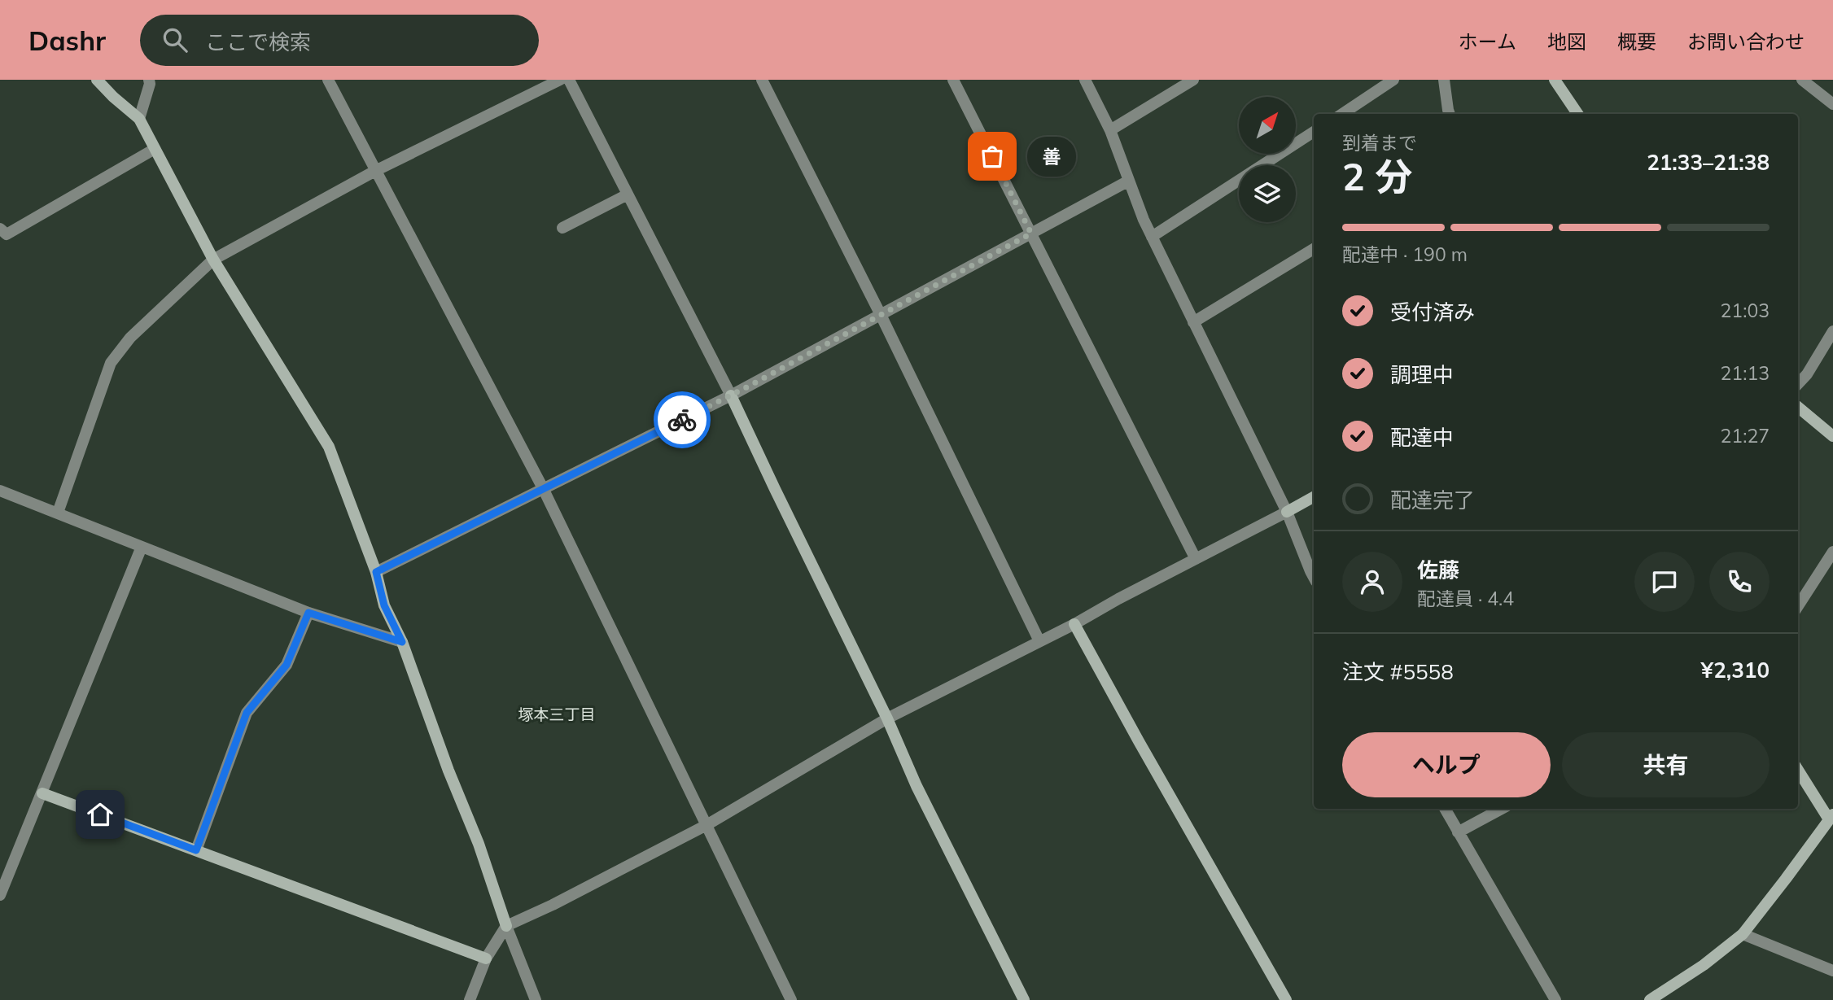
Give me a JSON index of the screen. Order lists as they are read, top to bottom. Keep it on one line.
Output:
{"districts":["塚本三丁目"],"places":["善"],"north":"top right","page":{"header":"Dashr","search":"ここで検索","nav":["ホーム","地図","概要","お問い合わせ"],"heading":["2 分","到着まで","21:33–21:38"],"panel":["佐藤","配達員 · 4.4","注文 #5558","¥2,310"],"bubble":"善","bar":"配達中 · 190 m","list":[["受付済み","21:03"],["調理中","21:13"],["配達中","21:27"],"配達完了"],"buttons":["ヘルプ","共有"]}}
